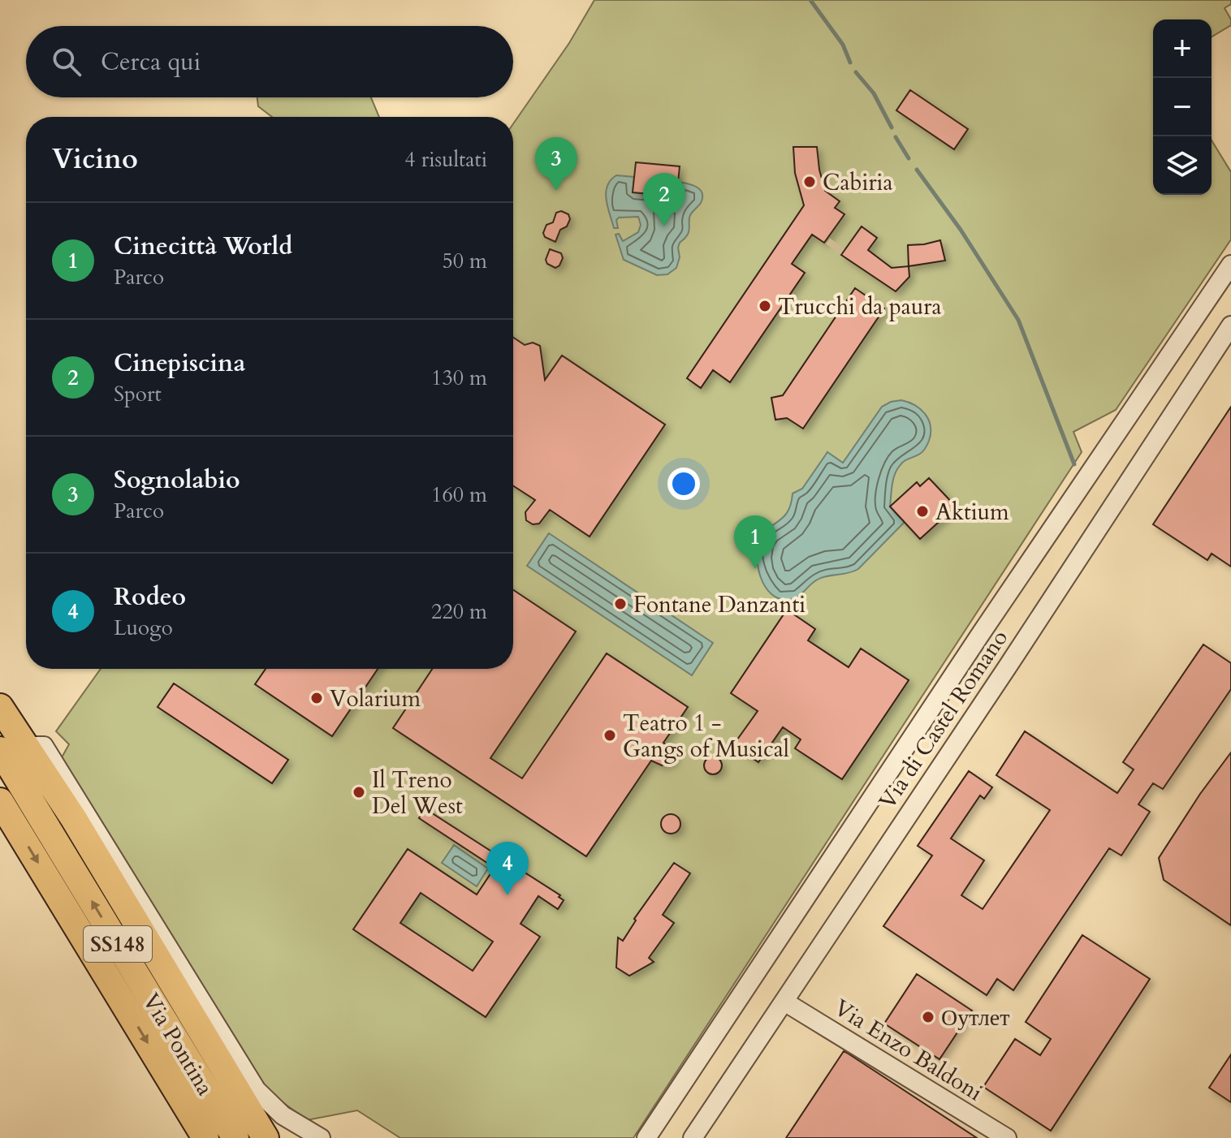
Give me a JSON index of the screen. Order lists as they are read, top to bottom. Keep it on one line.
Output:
{"streets":{"highway":["SS148","Via Pontina"],"street":["Via di Castel Romano","Via Enzo Baldoni"]},"crossings":[["Via di Castel Romano","Via Enzo Baldoni"]],"places":["Cabiria","Trucchi da paura","Aktium","Fontane Danzanti","Volarium","Teatro 1 - Gangs of Musical","Il Treno Del West","Оутлет"],"page":{"map_buttons":["+","−"],"search":"Cerca qui","heading":["Vicino","4 risultati"],"pins":["3","2","1","4"],"list":[{"mark":"1","name":"Cinecittà World","note":"Parco","value":"50 m"},{"mark":"2","name":"Cinepiscina","note":"Sport","value":"130 m"},{"mark":"3","name":"Sognolabio","note":"Parco","value":"160 m"},{"mark":"4","name":"Rodeo","note":"Luogo","value":"220 m"}]}}
